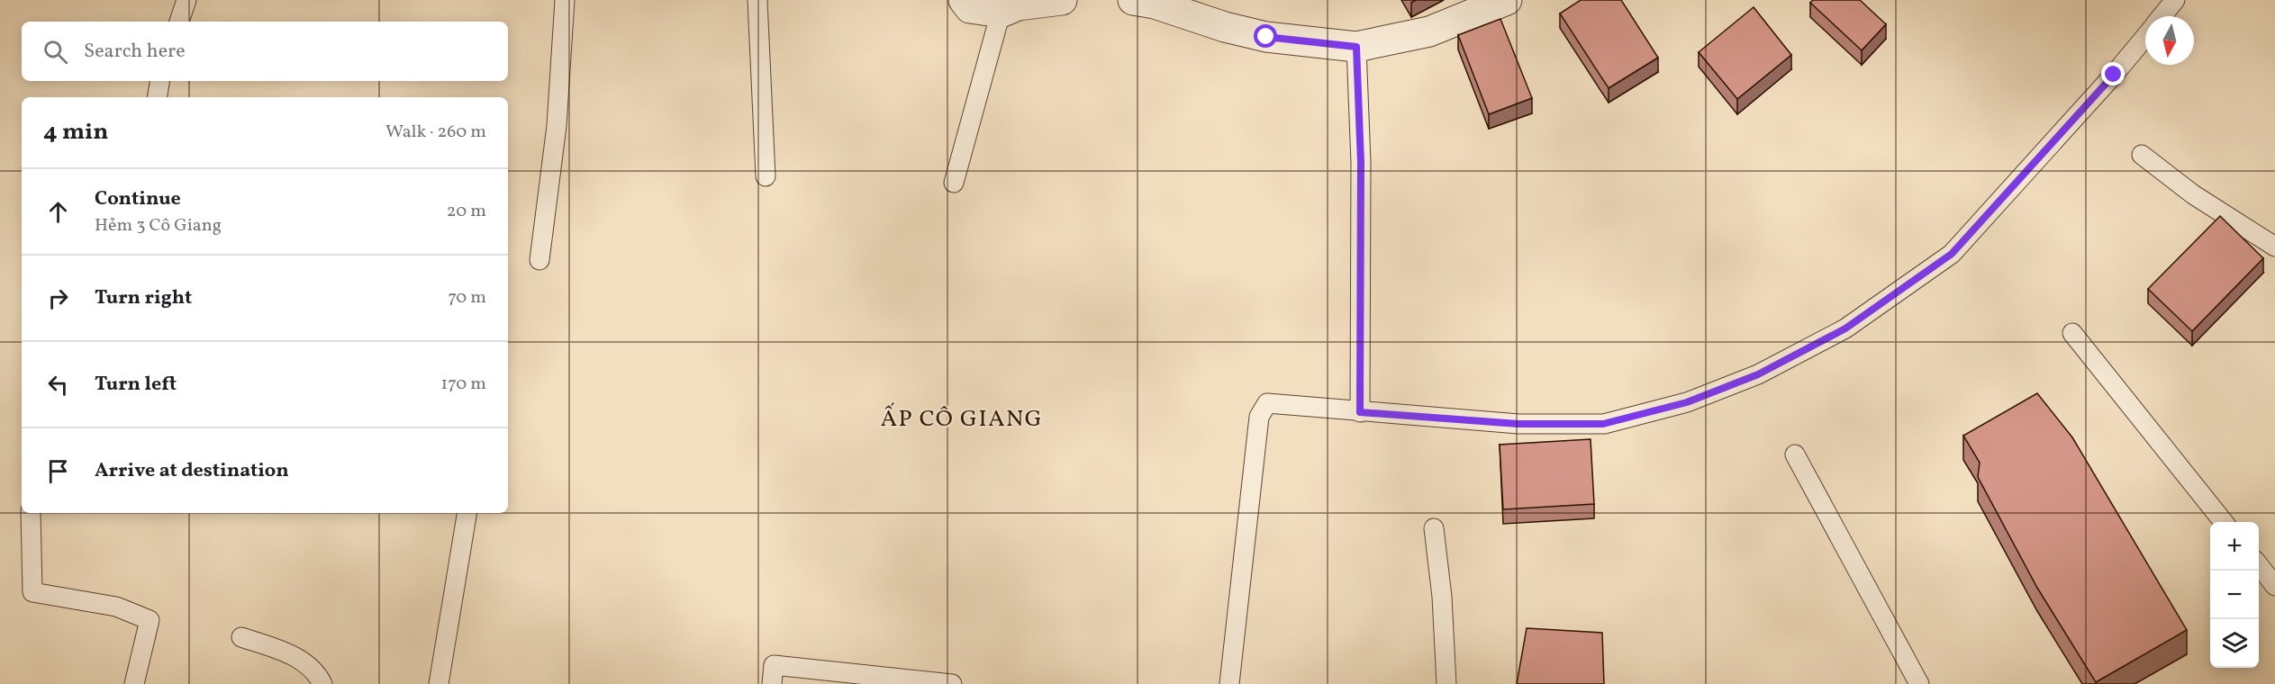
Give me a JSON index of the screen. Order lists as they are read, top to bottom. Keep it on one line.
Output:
{"districts":["ẤP CÔ GIANG"],"north":"bottom","page":{"search":"Search here","heading":["4 min","Walk · 260 m"],"list":[["Continue","Hẻm 3 Cô Giang","20 m"],["Turn right","70 m"],["Turn left","170 m"],"Arrive at destination"],"map_buttons":["+","−"]}}
